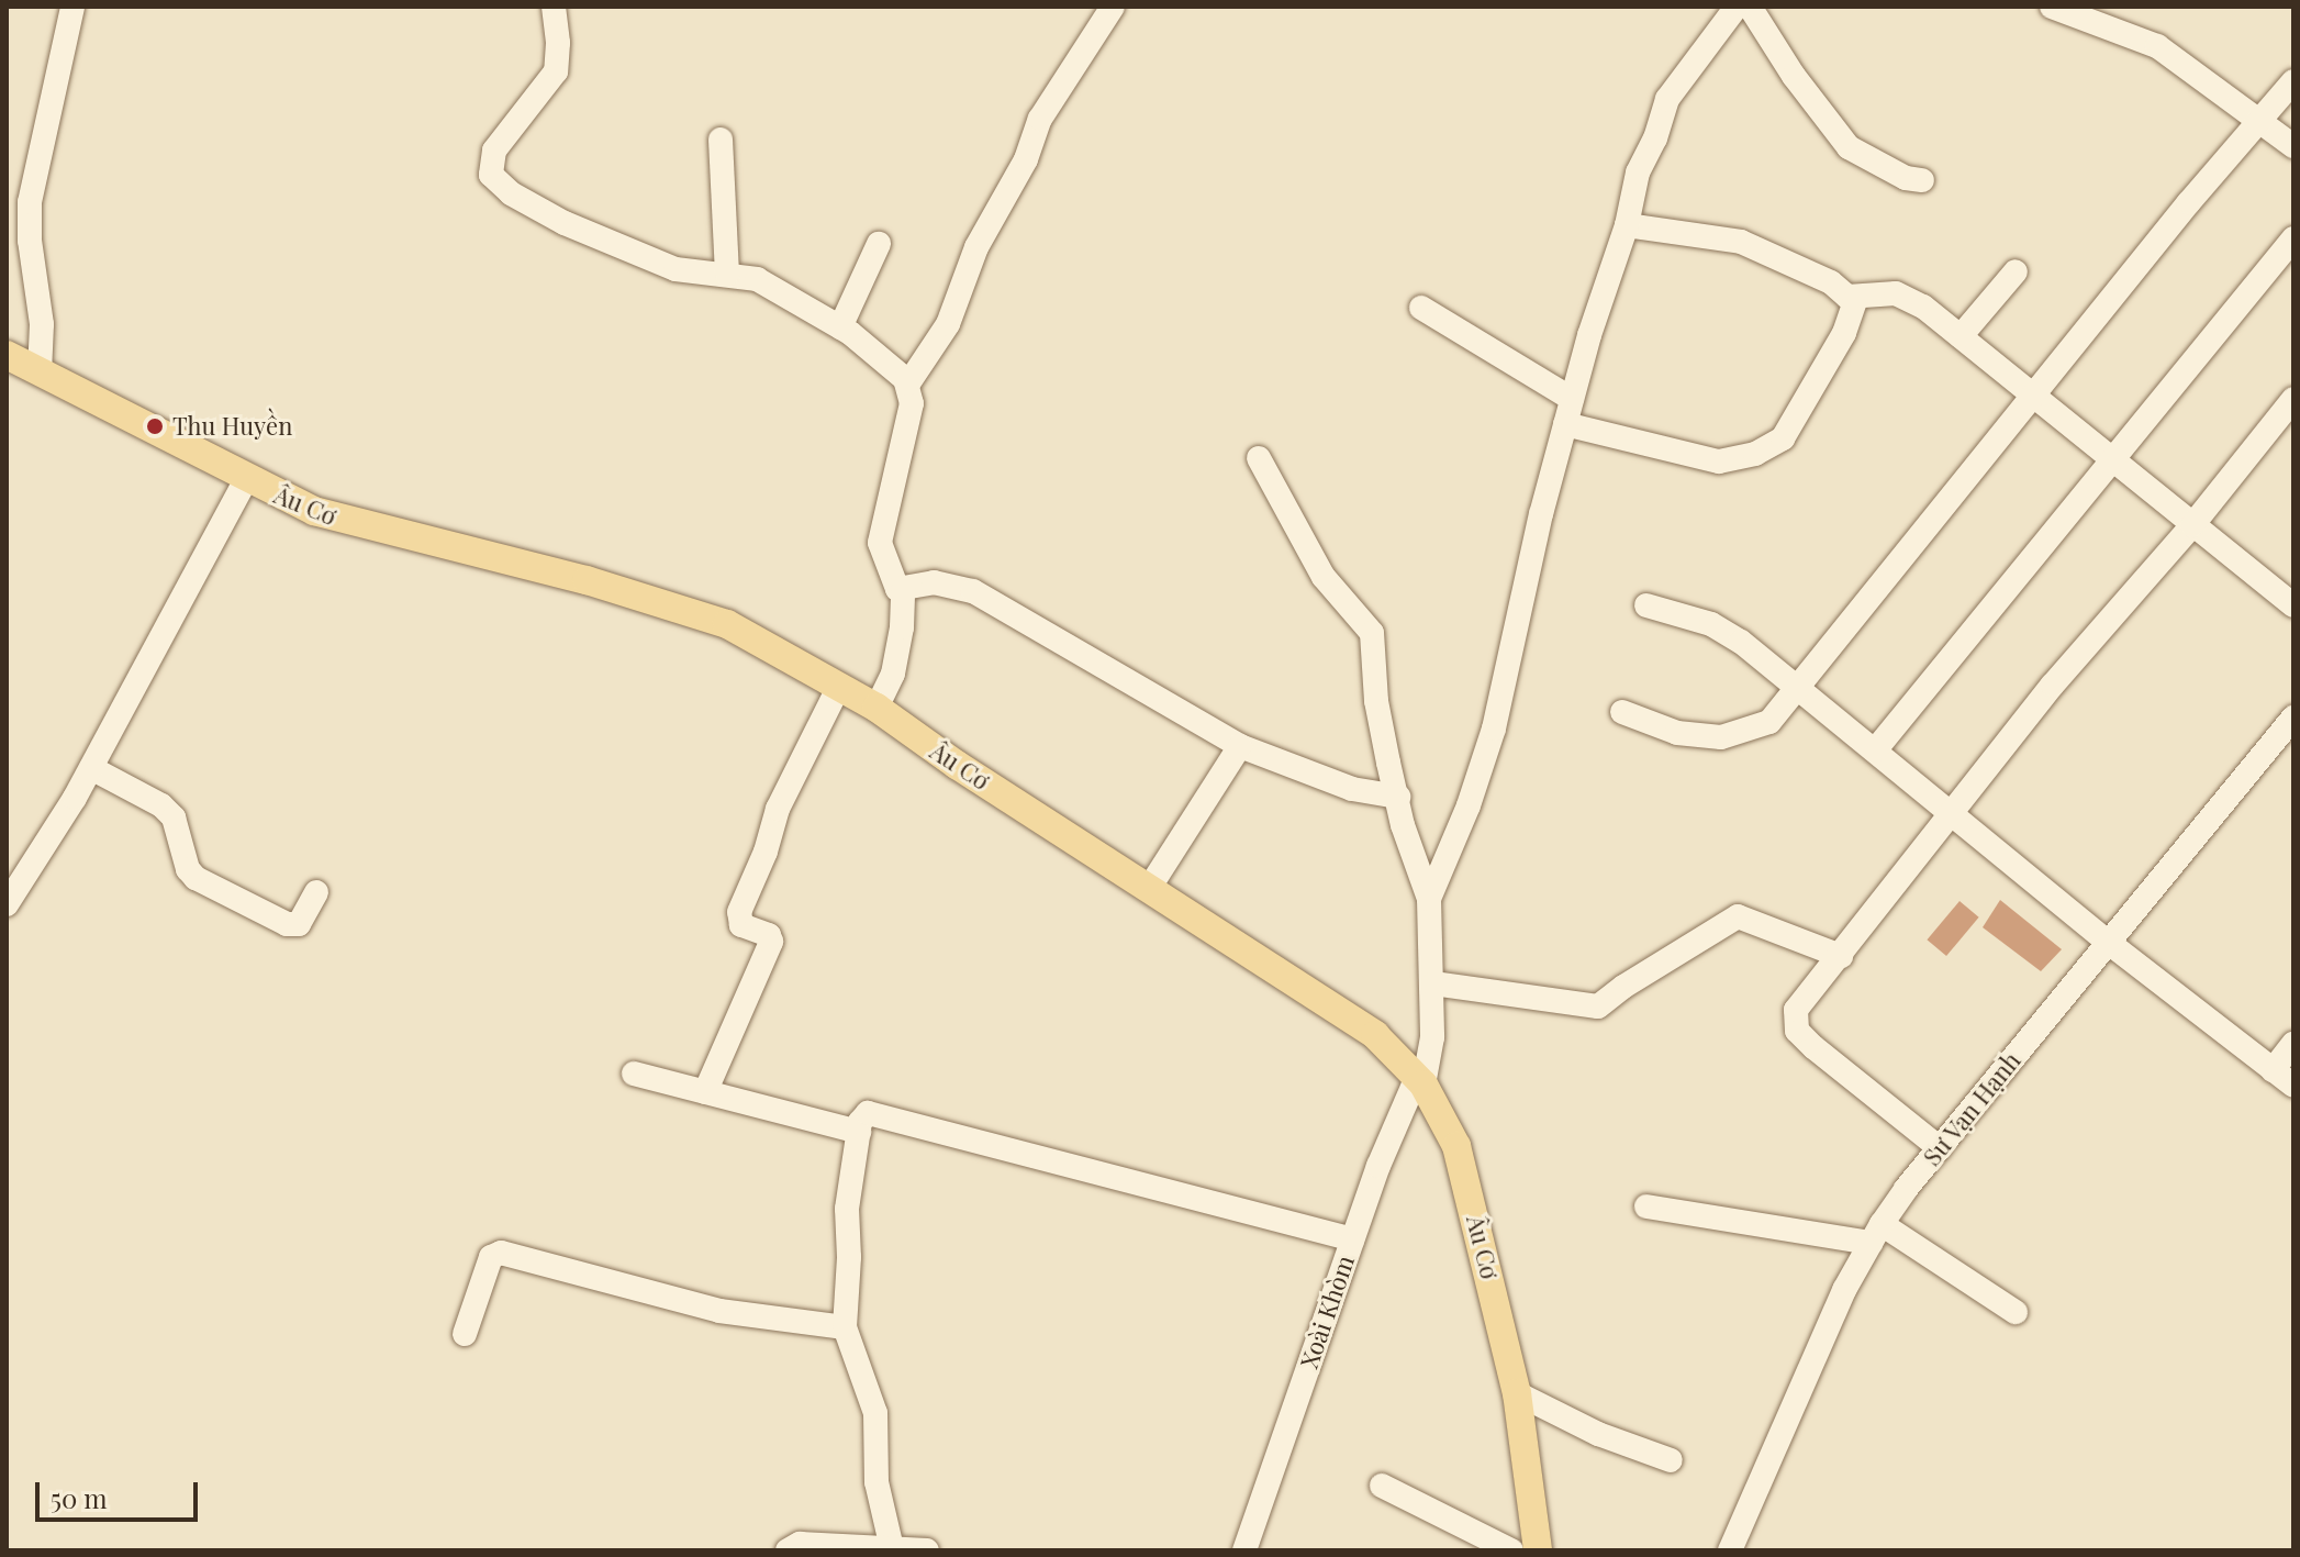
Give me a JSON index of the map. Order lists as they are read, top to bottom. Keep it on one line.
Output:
{"streets":{"main road":["Âu Cơ"],"street":["Sư Vạn Hạnh","Xoài Khòm"]},"crossings":[["Âu Cơ","Xoài Khòm"]],"places":["Thu Huyền"],"scale_bar":"50 m"}
